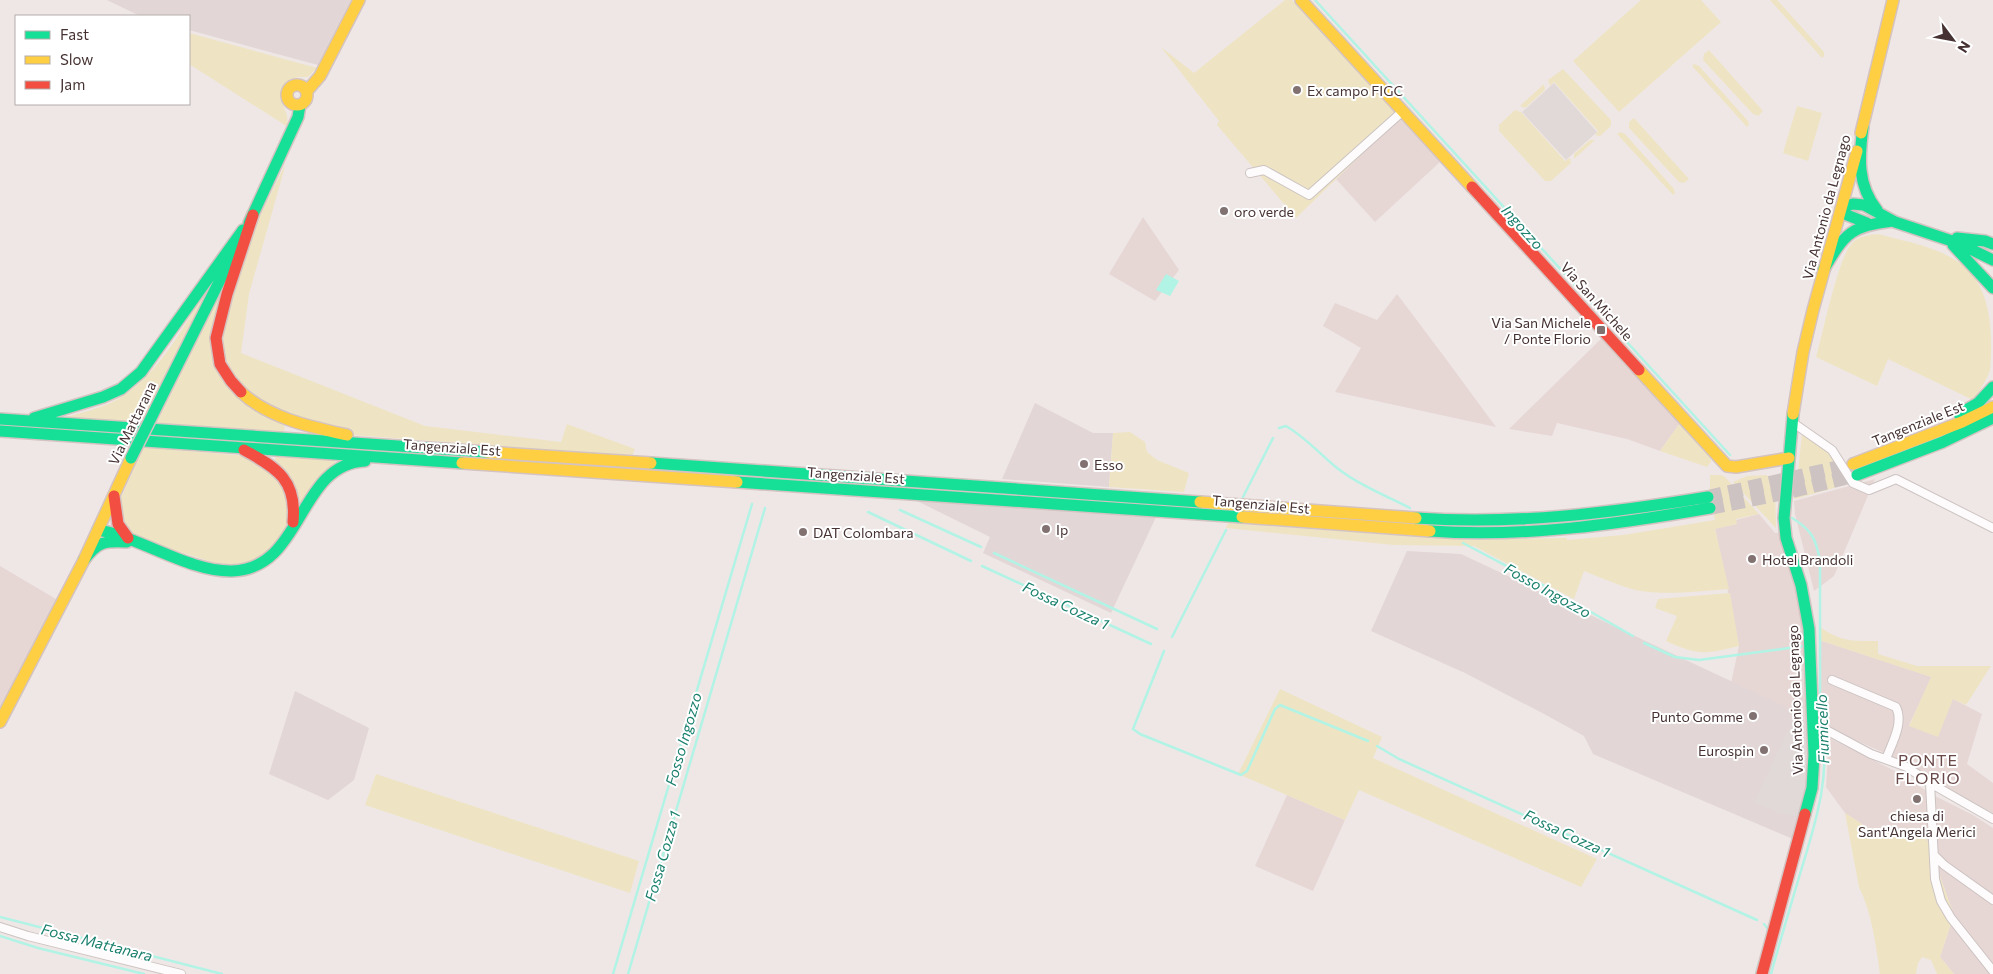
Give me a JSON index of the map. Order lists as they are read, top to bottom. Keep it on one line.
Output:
{"streets":{"main road":["Via Antonio da Legnago","Via San Michele","Via Mattarana","Tangenziale Est"]},"crossings":[["Via Antonio da Legnago","Via San Michele"]],"districts":["PONTE FLORIO"],"water":["Ingozzo","Fosso Ingozzo","Fossa Cozza 1","Fiumicello","Fossa Mattanara"],"places":{"other":["Ex campo FIGC","oro verde","Esso","Ip","DAT Colombara","Hotel Brandoli","Punto Gomme","Eurospin","chiesa di Sant'Angela Merici"],"transit":["Via San Michele / Ponte Florio"]},"legend":["Fast","Slow","Jam"],"north":"bottom right"}
